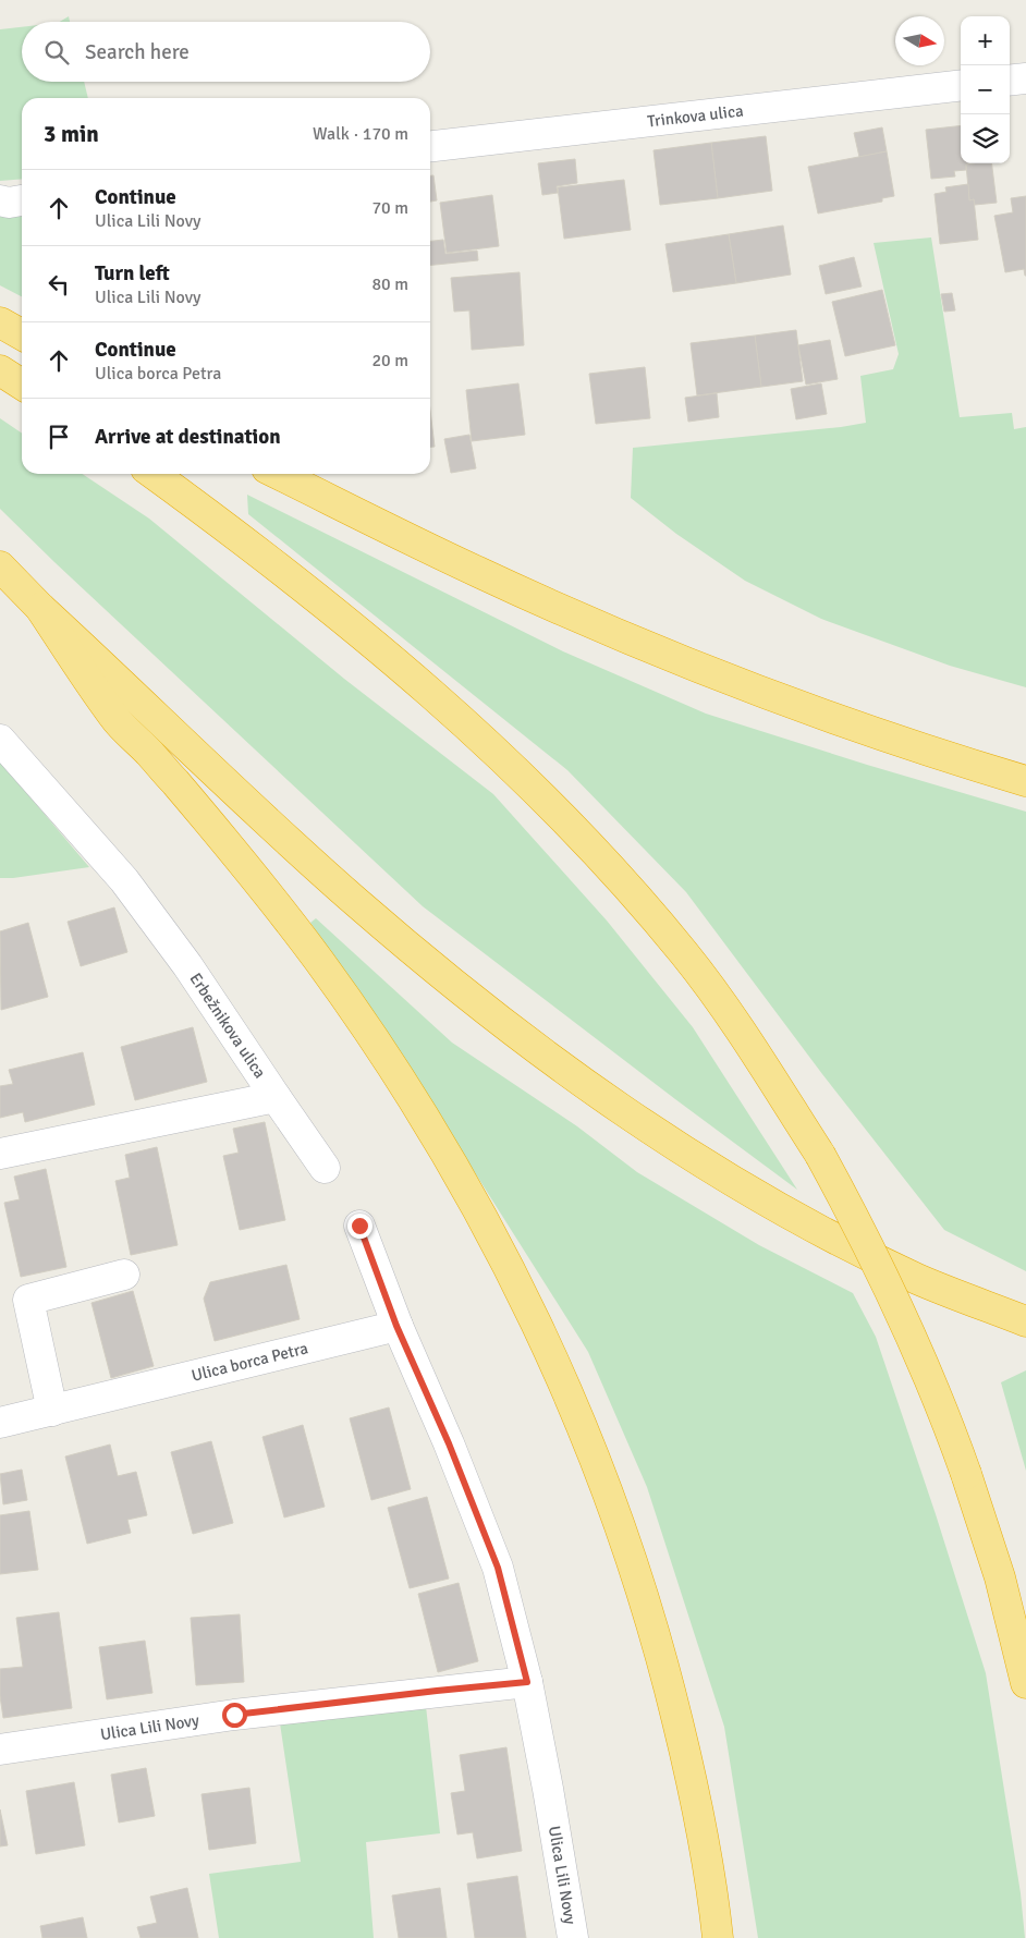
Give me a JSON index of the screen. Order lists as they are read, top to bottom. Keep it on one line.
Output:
{"streets":{"street":["Trinkova ulica","Erbežnikova ulica","Ulica borca Petra","Ulica Lili Novy"]},"crossings":[["Ulica borca Petra","Ulica Lili Novy"]],"north":"right","page":{"map_buttons":["+","−"],"search":"Search here","heading":["3 min","Walk · 170 m"],"list":[["Continue","Ulica Lili Novy","70 m"],["Turn left","Ulica Lili Novy","80 m"],["Continue","Ulica borca Petra","20 m"],"Arrive at destination"]}}
